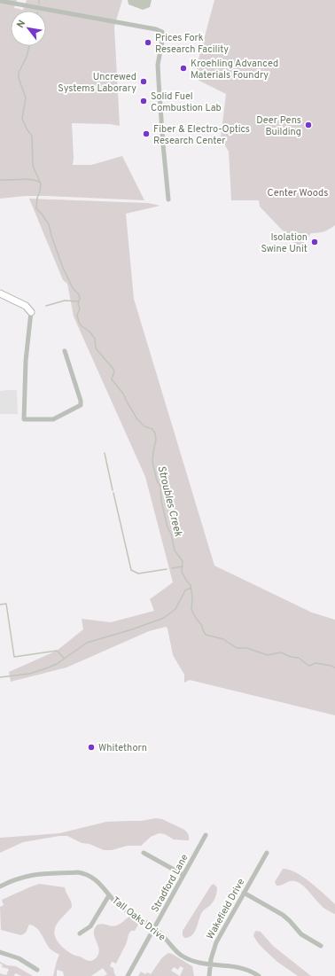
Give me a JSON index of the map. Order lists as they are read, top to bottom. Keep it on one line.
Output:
{"streets":{"street":["Stradford Lane","Wakefield Drive","Tall Oaks Drive"]},"crossings":[["Stradford Lane","Tall Oaks Drive"],["Wakefield Drive","Tall Oaks Drive"]],"water":["Stroubles Creek"],"parks":["Center Woods"],"places":["Prices Fork Research Facility","Kroehling Advanced Materials Foundry","Uncrewed Systems Laborary","Solid Fuel Combustion Lab","Deer Pens Building","Fiber & Electro-Optics Research Center","Isolation Swine Unit","Whitethorn"],"north":"top left"}
